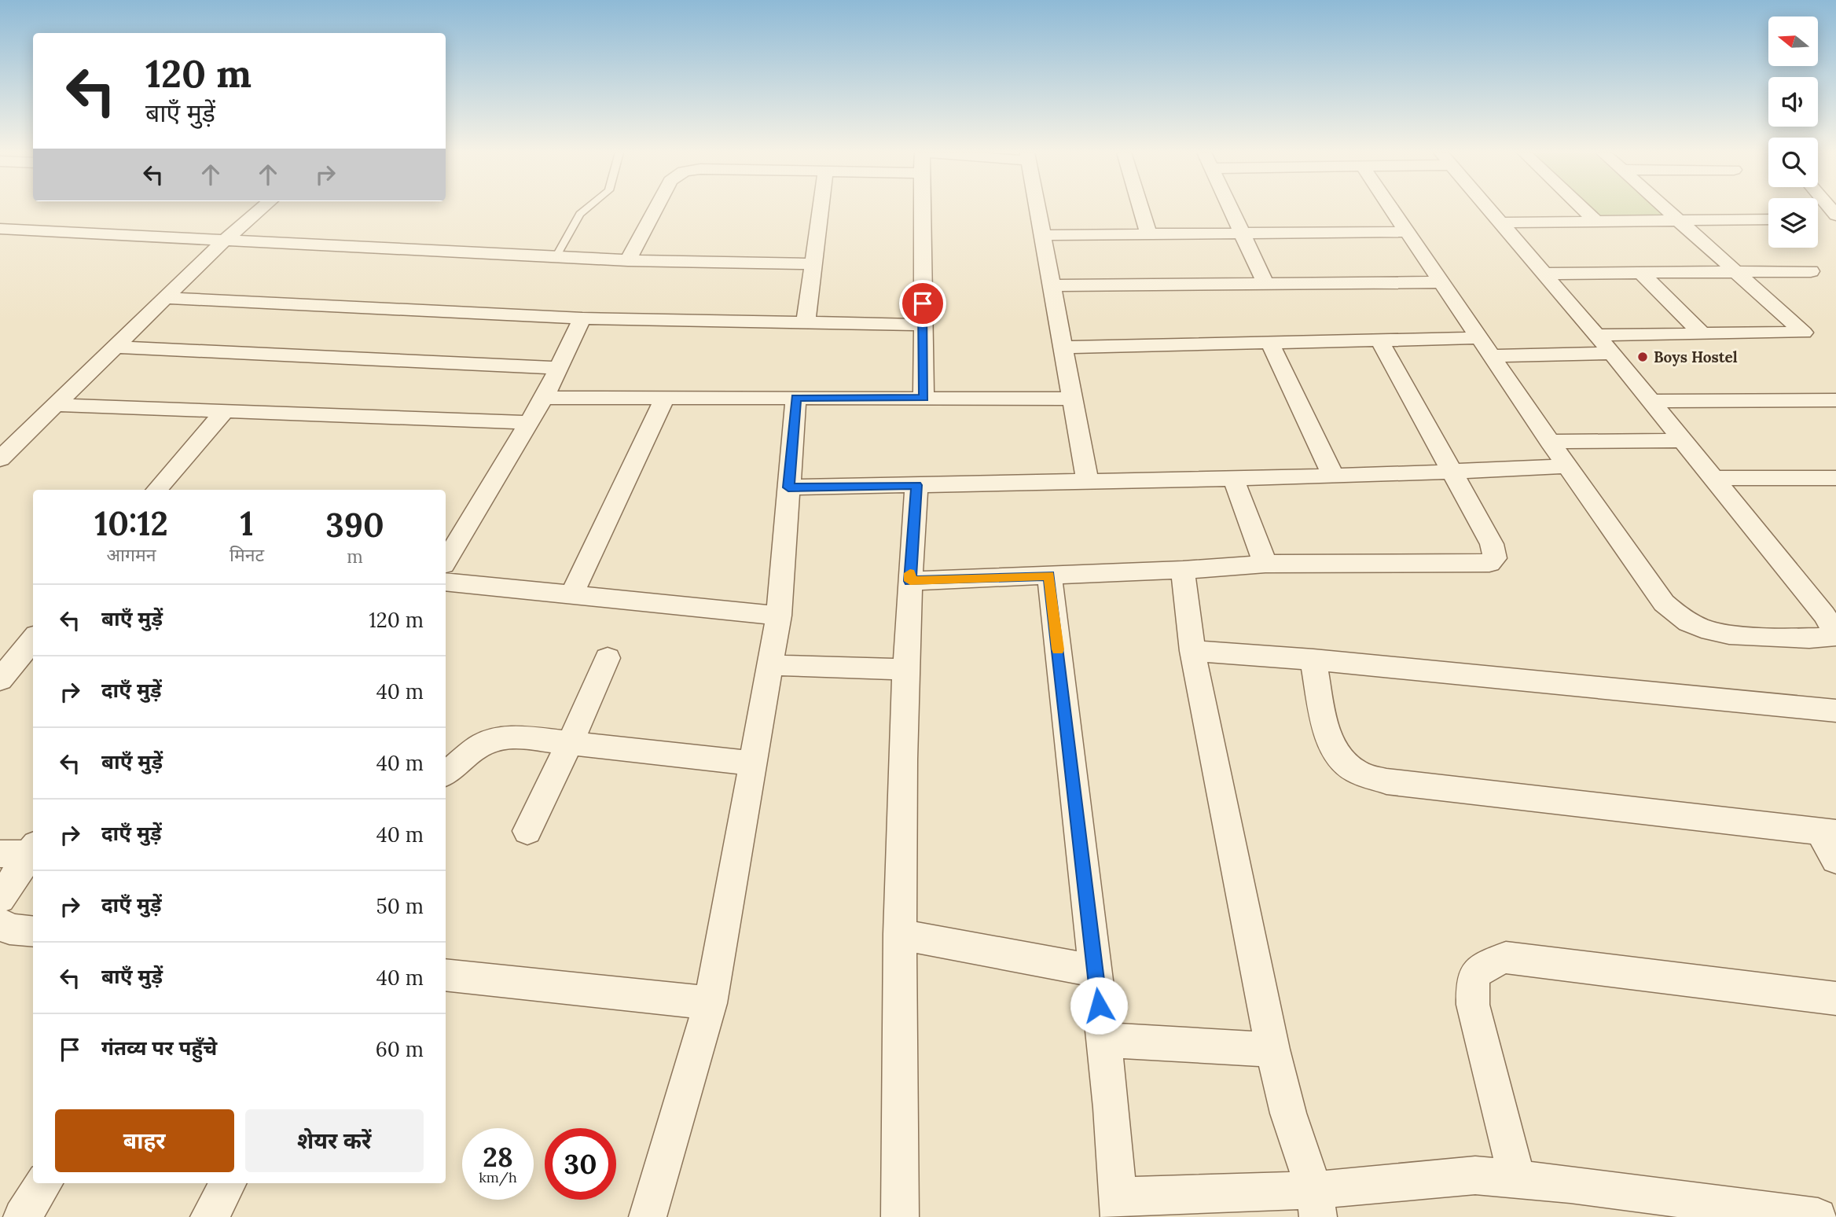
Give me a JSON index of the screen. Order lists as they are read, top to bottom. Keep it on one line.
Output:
{"places":["Boys Hostel"],"north":"left","page":{"turn":["120 m","बाएँ मुड़ें"],"eta":["10:12","आगमन","1","मिनट","390","m"],"list":[{"name":"बाएँ मुड़ें","value":"120 m"},{"name":"दाएँ मुड़ें","value":"40 m"},{"name":"बाएँ मुड़ें","value":"40 m"},{"name":"दाएँ मुड़ें","value":"40 m"},{"name":"दाएँ मुड़ें","value":"50 m"},{"name":"बाएँ मुड़ें","value":"40 m"},{"name":"गंतव्य पर पहुँचे","value":"60 m"}],"buttons":["बाहर","शेयर करें"],"speed":"28 km/h","limit":"30"}}
